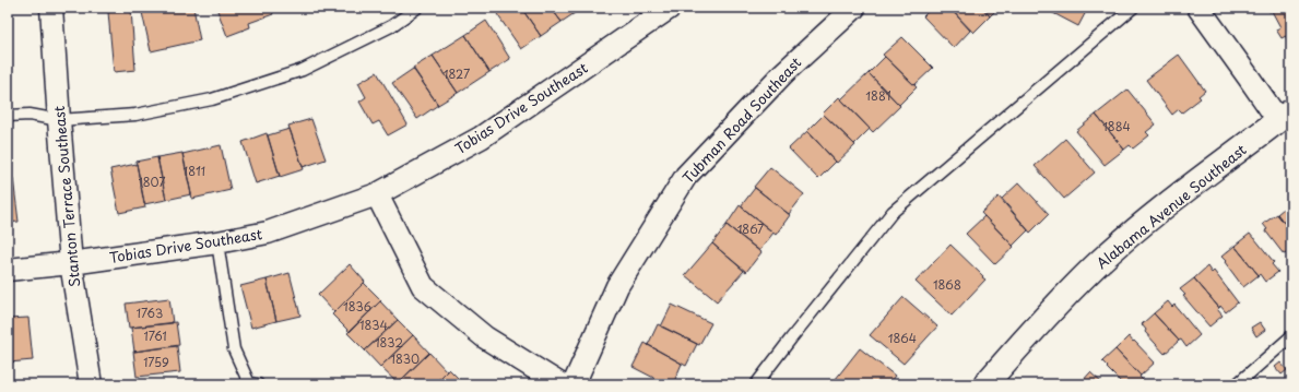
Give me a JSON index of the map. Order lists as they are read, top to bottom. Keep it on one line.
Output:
{"streets":{"main road":["Alabama Avenue Southeast"],"street":["Tobias Drive Southeast","Tubman Road Southeast","Stanton Terrace Southeast"]},"crossings":[["Tobias Drive Southeast","Stanton Terrace Southeast"]],"house_numbers":["1827","1881","1884","1811","1807","1867","1868","1836","1763","1834","1761","1864","1832","1830","1759"]}
